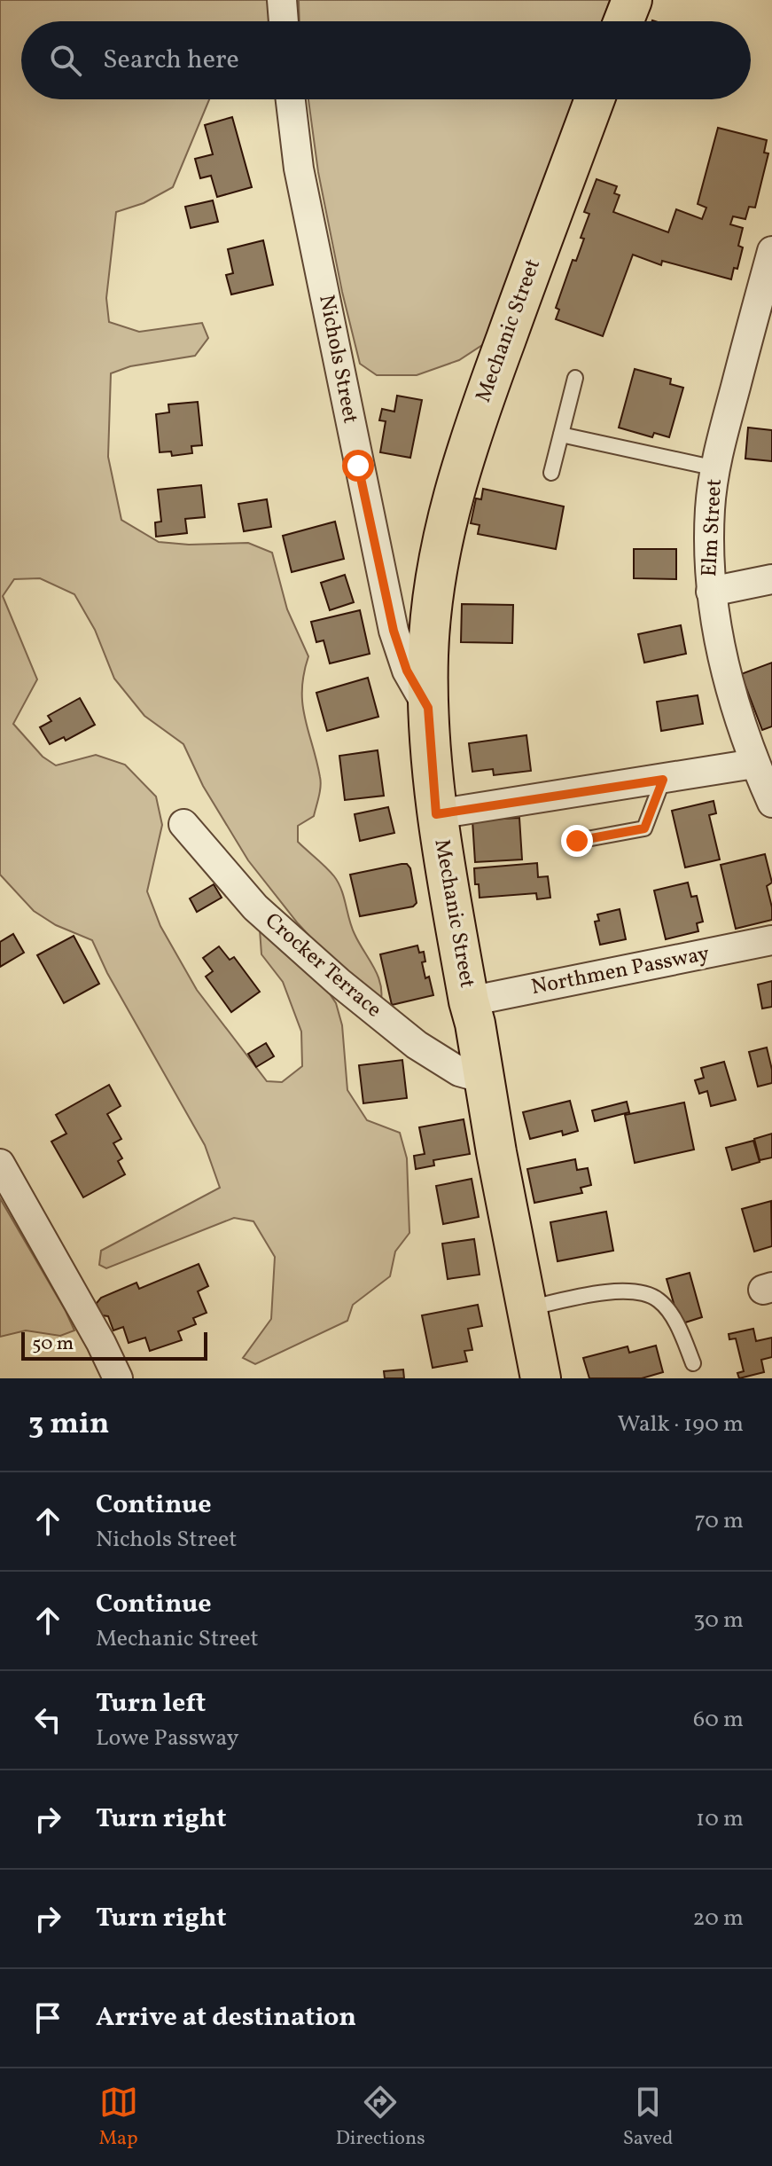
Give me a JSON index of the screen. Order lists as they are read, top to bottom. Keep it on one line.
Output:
{"streets":{"main road":["Mechanic Street"],"street":["Nichols Street","Elm Street","Crocker Terrace","Northmen Passway"]},"crossings":[["Mechanic Street","Nichols Street"],["Mechanic Street","Crocker Terrace"],["Mechanic Street","Northmen Passway"]],"scale_bar":"50 m","page":{"search":"Search here","scale":"50 m","heading":["3 min","Walk · 190 m"],"list":[["Continue","Nichols Street","70 m"],["Continue","Mechanic Street","30 m"],["Turn left","Lowe Passway","60 m"],["Turn right","10 m"],["Turn right","20 m"],"Arrive at destination"],"nav":["Map","Directions","Saved"]}}
